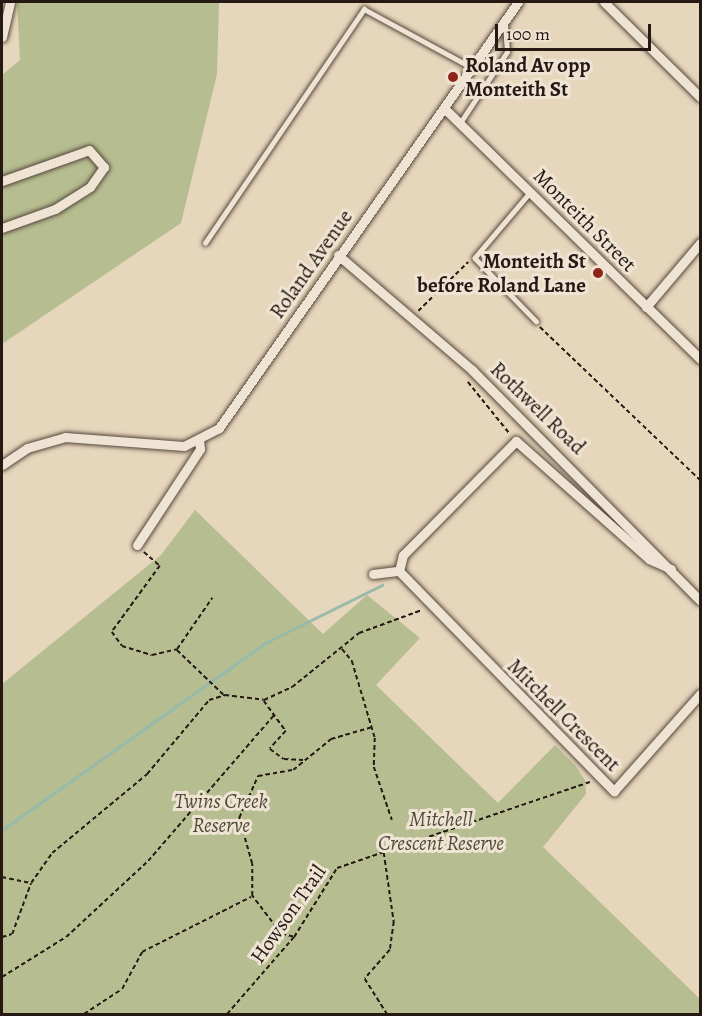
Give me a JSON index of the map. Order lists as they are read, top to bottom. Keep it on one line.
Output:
{"streets":{"street":["Monteith Street","Roland Avenue","Rothwell Road","Mitchell Crescent"],"path":["Howson Trail"]},"crossings":[["Monteith Street","Roland Avenue"],["Roland Avenue","Rothwell Road"],["Mitchell Crescent","Howson Trail"]],"parks":["Twins Creek Reserve","Mitchell Crescent Reserve"],"places":["Roland Av opp Monteith St","Monteith St before Roland Lane"],"scale_bar":"100 m"}
